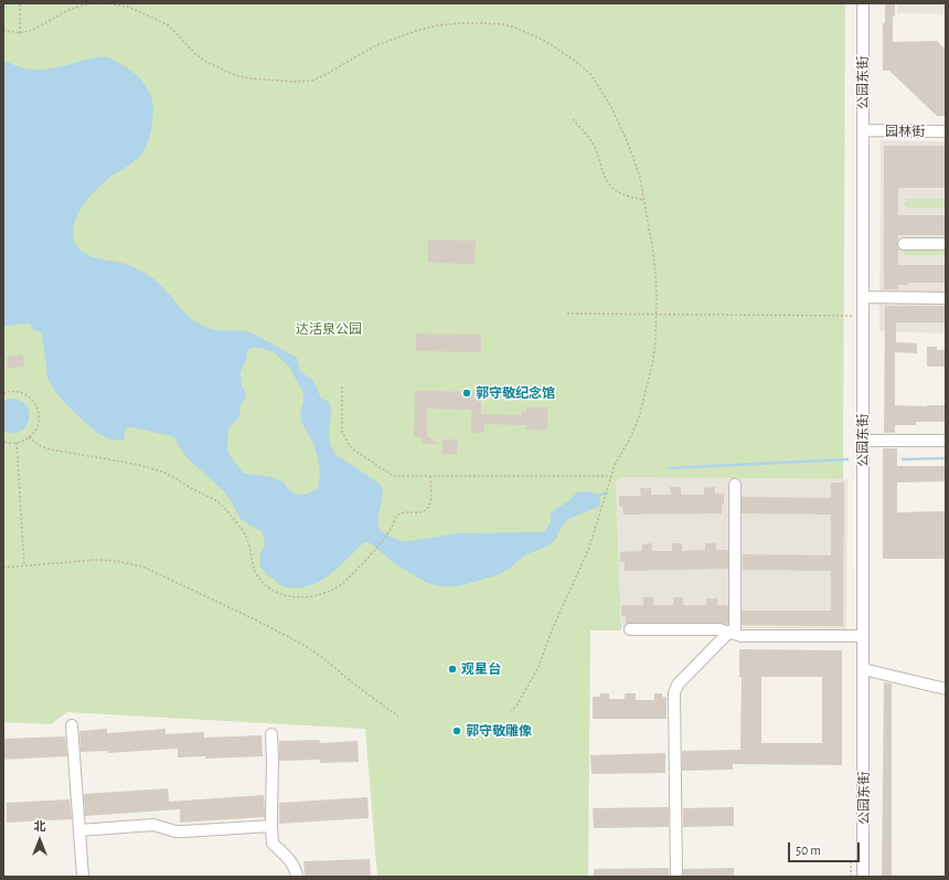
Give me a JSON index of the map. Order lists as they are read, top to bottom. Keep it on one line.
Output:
{"streets":{"street":["公园东街","园林街"]},"crossings":[["公园东街","园林街"]],"parks":["达活泉公园"],"places":["郭守敬纪念馆","观星台","郭守敬雕像"],"scale_bar":"50 m","north":"top"}
